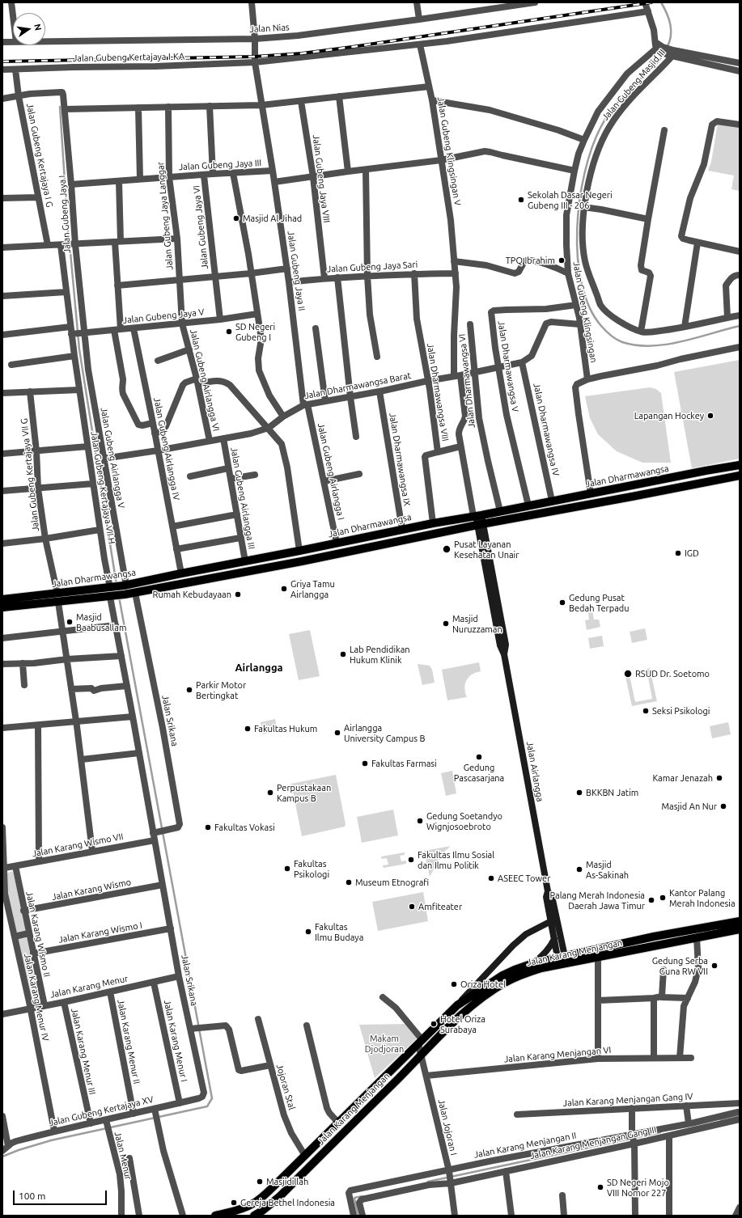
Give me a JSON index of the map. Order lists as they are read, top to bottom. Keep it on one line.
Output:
{"streets":{"main road":["Jalan Dharmawangsa","Jalan Airlangga","Jalan Karang Menjangan"],"street":["Jalan Nias","Jalan Gubeng Kertajaya I-KA","Jalan Gubeng Masjid III","Jalan Gubeng Klingsingan V","Jalan Gubeng Kertajaya I G","Jalan Gubeng Jaya III","Jalan Gubeng Jaya VIII","Jalan Gubeng Jaya I","Jalan Gubeng Jaya Langgar","Jalan Gubeng Jaya VI","Jalan Gubeng Jaya Sari","Jalan Gubeng Jaya II","Jalan Gubeng Klingsingan","Jalan Gubeng Jaya V","Jalan Dharmawangsa V","Jalan Gubeng Airlangga VI","Jalan Dharmawangsa VI","Jalan Dharmawangsa Barat","Jalan Dharmawangsa VIII","Jalan Dharmawangsa IV","Jalan Gubeng Airlangga IV","Jalan Gubeng Airlangga V","Jalan Dharmawangsa IX","Jalan Gubeng Airlangga I","Jalan Gubeng Kertajaya VII G","Jalan Gubeng Kertajaya VII H","Jalan Gubeng Airlangga III","Jalan Srikana","Jalan Karang Wismo VII","Jalan Karang Wismo","Jalan Karang Wismo I","Jalan Karang Wismo II","Jalan Karang Menur","Jalan Karang Menur IV","Jalan Karang Menur I","Jalan Karang Menur II","Jalan Karang Menur III","Jalan Karang Menjangan VI","Jojoran Stal","Jalan Karang Menjangan Gang IV","Jalan Gubeng Kertajaya XV","Jalan Jojoran I","Jalan Karang Menjangan Gang III","Jalan Karang Menjangan II","Jalan Menur"]},"crossings":[["Jalan Nias","Jalan Gubeng Jaya II"],["Jalan Gubeng Kertajaya I-KA","Jalan Gubeng Klingsingan V"],["Jalan Gubeng Kertajaya I-KA","Jalan Gubeng Kertajaya I G"],["Jalan Gubeng Kertajaya I-KA","Jalan Gubeng Jaya II"],["Jalan Gubeng Klingsingan V","Jalan Gubeng Jaya Sari"],["Jalan Gubeng Klingsingan V","Jalan Dharmawangsa Barat"],["Jalan Gubeng Klingsingan V","Jalan Dharmawangsa"],["Jalan Gubeng Klingsingan V","Jalan Airlangga"],["Jalan Gubeng Kertajaya I G","Jalan Gubeng Jaya I"],["Jalan Gubeng Jaya III","Jalan Gubeng Jaya I"],["Jalan Gubeng Jaya III","Jalan Gubeng Jaya Langgar"],["Jalan Gubeng Jaya III","Jalan Gubeng Jaya VI"],["Jalan Gubeng Jaya III","Jalan Gubeng Jaya II"],["Jalan Gubeng Jaya VIII","Jalan Gubeng Jaya Sari"],["Jalan Gubeng Jaya I","Jalan Gubeng Jaya V"],["Jalan Gubeng Jaya I","Jalan Gubeng Airlangga V"],["Jalan Gubeng Jaya I","Jalan Gubeng Kertajaya VII H"],["Jalan Gubeng Jaya Langgar","Jalan Gubeng Jaya V"],["Jalan Gubeng Jaya Langgar","Jalan Gubeng Airlangga VI"],["Jalan Gubeng Jaya VI","Jalan Gubeng Jaya V"],["Jalan Gubeng Jaya Sari","Jalan Gubeng Jaya II"],["Jalan Gubeng Jaya Sari","Jalan Dharmawangsa VIII"],["Jalan Gubeng Jaya II","Jalan Dharmawangsa Barat"],["Jalan Gubeng Jaya II","Jalan Gubeng Airlangga I"],["Jalan Gubeng Klingsingan","Jalan Dharmawangsa V"],["Jalan Gubeng Klingsingan","Jalan Dharmawangsa Barat"],["Jalan Gubeng Jaya V","Jalan Gubeng Airlangga VI"],["Jalan Gubeng Jaya V","Jalan Gubeng Airlangga IV"],["Jalan Gubeng Jaya V","Jalan Gubeng Airlangga V"],["Jalan Gubeng Jaya V","Jalan Gubeng Kertajaya VII H"],["Jalan Dharmawangsa V","Jalan Dharmawangsa Barat"],["Jalan Dharmawangsa V","Jalan Dharmawangsa"],["Jalan Gubeng Airlangga VI","Jalan Dharmawangsa Barat"],["Jalan Dharmawangsa VI","Jalan Dharmawangsa Barat"],["Jalan Dharmawangsa VI","Jalan Dharmawangsa"],["Jalan Dharmawangsa Barat","Jalan Dharmawangsa VIII"],["Jalan Dharmawangsa Barat","Jalan Dharmawangsa IV"],["Jalan Dharmawangsa Barat","Jalan Gubeng Airlangga IV"],["Jalan Dharmawangsa Barat","Jalan Gubeng Airlangga V"],["Jalan Dharmawangsa Barat","Jalan Dharmawangsa IX"],["Jalan Dharmawangsa Barat","Jalan Gubeng Airlangga I"],["Jalan Dharmawangsa Barat","Jalan Gubeng Airlangga III"],["Jalan Dharmawangsa VIII","Jalan Dharmawangsa"],["Jalan Dharmawangsa IV","Jalan Dharmawangsa"],["Jalan Gubeng Airlangga IV","Jalan Dharmawangsa"],["Jalan Gubeng Airlangga V","Jalan Dharmawangsa"],["Jalan Gubeng Airlangga V","Jalan Gubeng Kertajaya VII H"],["Jalan Dharmawangsa IX","Jalan Dharmawangsa"],["Jalan Gubeng Airlangga I","Jalan Dharmawangsa"],["Jalan Gubeng Kertajaya VII G","Jalan Dharmawangsa"],["Jalan Dharmawangsa","Jalan Gubeng Kertajaya VII H"],["Jalan Dharmawangsa","Jalan Gubeng Airlangga III"],["Jalan Dharmawangsa","Jalan Srikana"],["Jalan Dharmawangsa","Jalan Airlangga"],["Jalan Srikana","Jalan Karang Wismo VII"],["Jalan Srikana","Jalan Karang Wismo"],["Jalan Srikana","Jalan Karang Wismo I"],["Jalan Srikana","Jalan Karang Menur"],["Jalan Srikana","Jalan Gubeng Kertajaya XV"],["Jalan Airlangga","Jalan Karang Menjangan"],["Jalan Karang Wismo VII","Jalan Karang Wismo II"],["Jalan Karang Wismo VII","Jalan Karang Menur IV"],["Jalan Karang Wismo","Jalan Karang Wismo II"],["Jalan Karang Wismo I","Jalan Karang Wismo II"],["Jalan Karang Wismo II","Jalan Karang Menur"],["Jalan Karang Menjangan","Jojoran Stal"],["Jalan Karang Menjangan","Jalan Jojoran I"],["Jalan Karang Menur","Jalan Karang Menur IV"],["Jalan Karang Menur","Jalan Karang Menur I"],["Jalan Karang Menur","Jalan Karang Menur II"],["Jalan Karang Menur","Jalan Karang Menur III"],["Jalan Karang Menur IV","Jalan Gubeng Kertajaya XV"],["Jalan Karang Menur I","Jalan Gubeng Kertajaya XV"],["Jalan Karang Menur II","Jalan Gubeng Kertajaya XV"],["Jalan Karang Menur III","Jalan Gubeng Kertajaya XV"],["Jalan Karang Menjangan VI","Jalan Jojoran I"],["Jalan Gubeng Kertajaya XV","Jalan Menur"],["Jalan Jojoran I","Jalan Karang Menjangan Gang III"],["Jalan Jojoran I","Jalan Karang Menjangan II"],["Jalan Karang Menjangan Gang III","Jalan Karang Menjangan II"]],"districts":["Airlangga"],"parks":["Makam Djodjoran"],"places":["Sekolah Dasar Negeri Gubeng III - 206","Masjid Al Jihad","TPQ Ibrahim","SD Negeri Gubeng I","Lapangan Hockey","Pusat Layanan Kesehatan Unair","IGD","Griya Tamu Airlangga","Rumah Kebudayaan","Gedung Pusat Bedah Terpadu","Masjid Baabusallam","Masjid Nuruzzaman","Lab Pendidikan Hukum Klinik","RSUD Dr. Soetomo","Parkir Motor Bertingkat","Seksi Psikologi","Fakultas Hukum","Airlangga University Campus B","Gedung Pascasarjana","Fakultas Farmasi","Kamar Jenazah","Perpustakaan Kampus B","BKKBN Jatim","Masjid An Nur","Gedung Soetandyo Wignjosoebroto","Fakultas Vokasi","Fakultas Ilmu Sosial dan Ilmu Politik","Fakultas Psikologi","Masjid As-Sakinah","ASEEC Tower","Museum Etnografi","Kantor Palang Merah Indonesia","Palang Merah Indonesia Daerah Jawa Timur","Amfiteater","Fakultas Ilmu Budaya","Gedung Serba Guna RW VII","Oriza Hotel","Hotel Oriza Surabaya","Masjidillah","SD Negeri Mojo VIII Nomor 227","Gereja Bethel Indonesia"],"scale_bar":"100 m","north":"right"}
